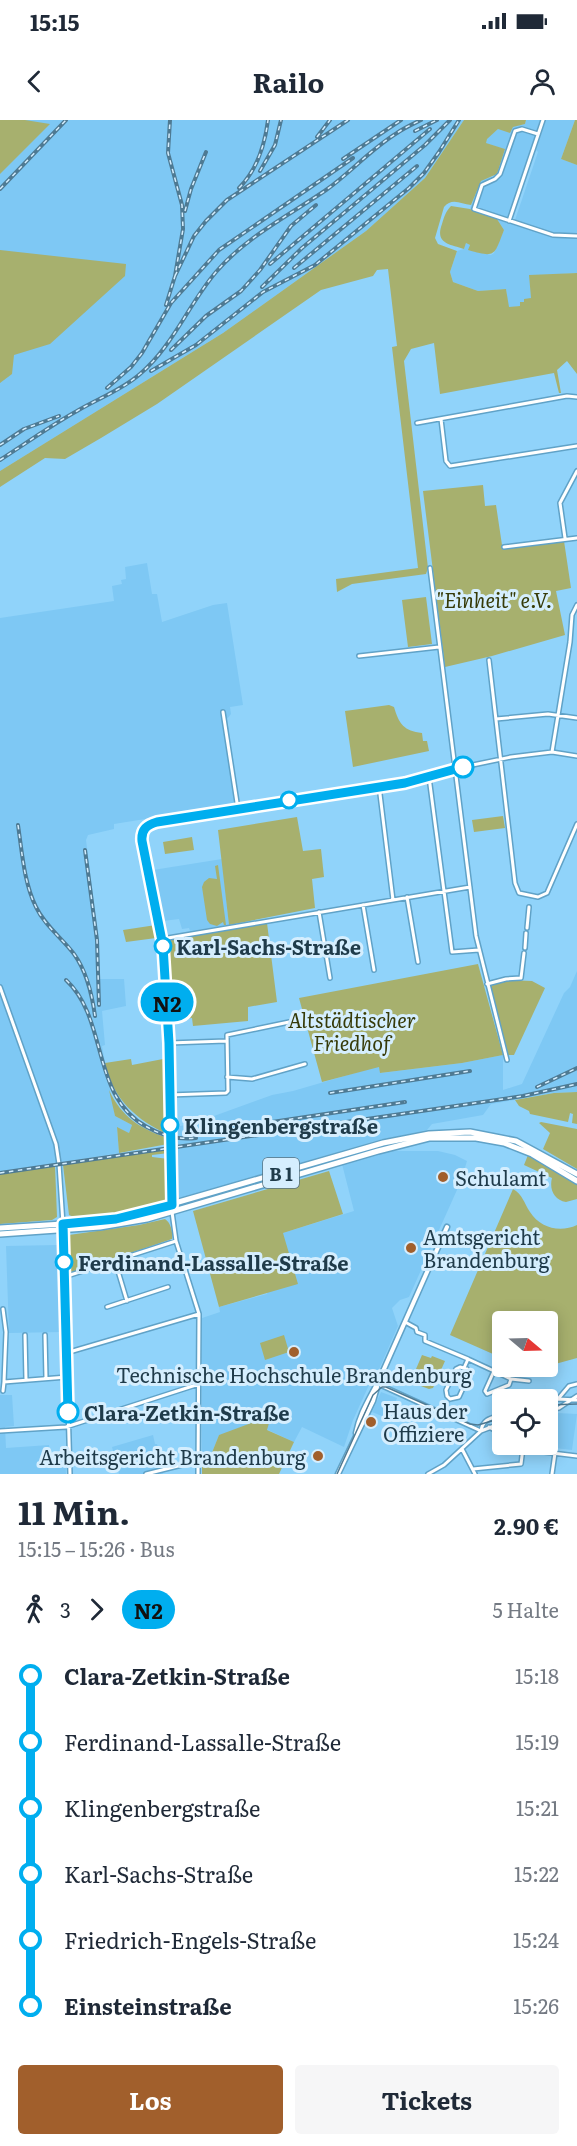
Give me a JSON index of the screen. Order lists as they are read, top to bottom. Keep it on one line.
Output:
{"streets":{"main road":["B 1"]},"parks":["\"Einheit\" e.V.","Altstädtischer Friedhof"],"places":["Karl-Sachs-Straße","Klingenbergstraße","Schulamt","Amtsgericht Brandenburg","Ferdinand-Lassalle-Straße","Technische Hochschule Brandenburg","Clara-Zetkin-Straße","Haus der Offiziere","Arbeitsgericht Brandenburg"],"lines":["bus line N2"],"north":"right","page":{"status":"15:15","header":"Railo","on_map":"N2","heading":["11 Min.","15:15 – 15:26 · Bus","2.90 €"],"legs":["3","N2","5 Halte"],"list":[{"name":"Clara-Zetkin-Straße","value":"15:18"},{"name":"Ferdinand-Lassalle-Straße","value":"15:19"},{"name":"Klingenbergstraße","value":"15:21"},{"name":"Karl-Sachs-Straße","value":"15:22"},{"name":"Friedrich-Engels-Straße","value":"15:24"},{"name":"Einsteinstraße","value":"15:26"}],"buttons":["Los","Tickets"]}}
